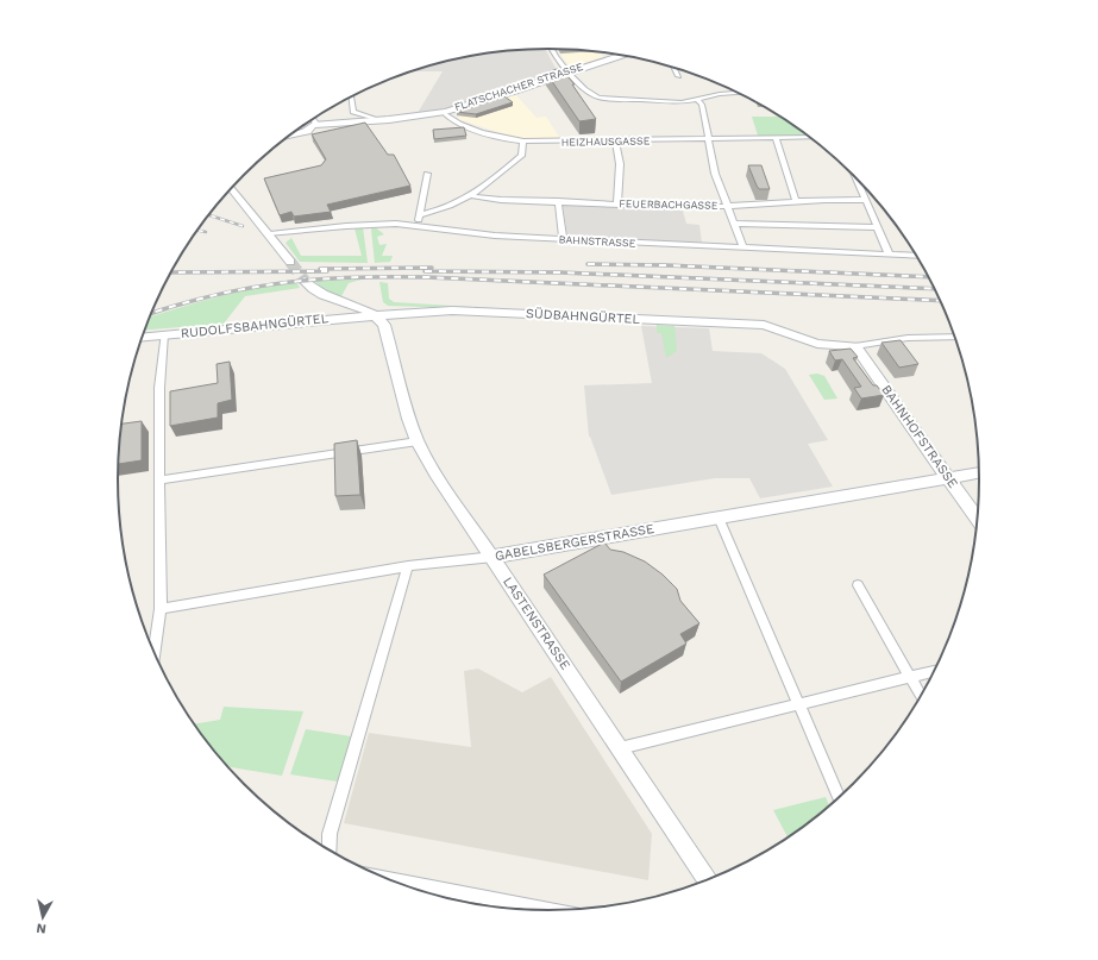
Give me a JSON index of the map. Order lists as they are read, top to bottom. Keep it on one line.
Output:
{"streets":{"street":["FLATSCHACHER STRASSE","HEIZHAUSGASSE","FEUERBACHGASSE","BAHNSTRASSE","SÜDBAHNGÜRTEL","RUDOLFSBAHNGÜRTEL","BAHNHOFSTRASSE","GABELSBERGERSTRASSE","LASTENSTRASSE"]},"crossings":[["FLATSCHACHER STRASSE","HEIZHAUSGASSE"],["SÜDBAHNGÜRTEL","RUDOLFSBAHNGÜRTEL"],["SÜDBAHNGÜRTEL","BAHNHOFSTRASSE"],["SÜDBAHNGÜRTEL","LASTENSTRASSE"],["RUDOLFSBAHNGÜRTEL","LASTENSTRASSE"],["BAHNHOFSTRASSE","GABELSBERGERSTRASSE"],["GABELSBERGERSTRASSE","LASTENSTRASSE"]],"north":"bottom"}
